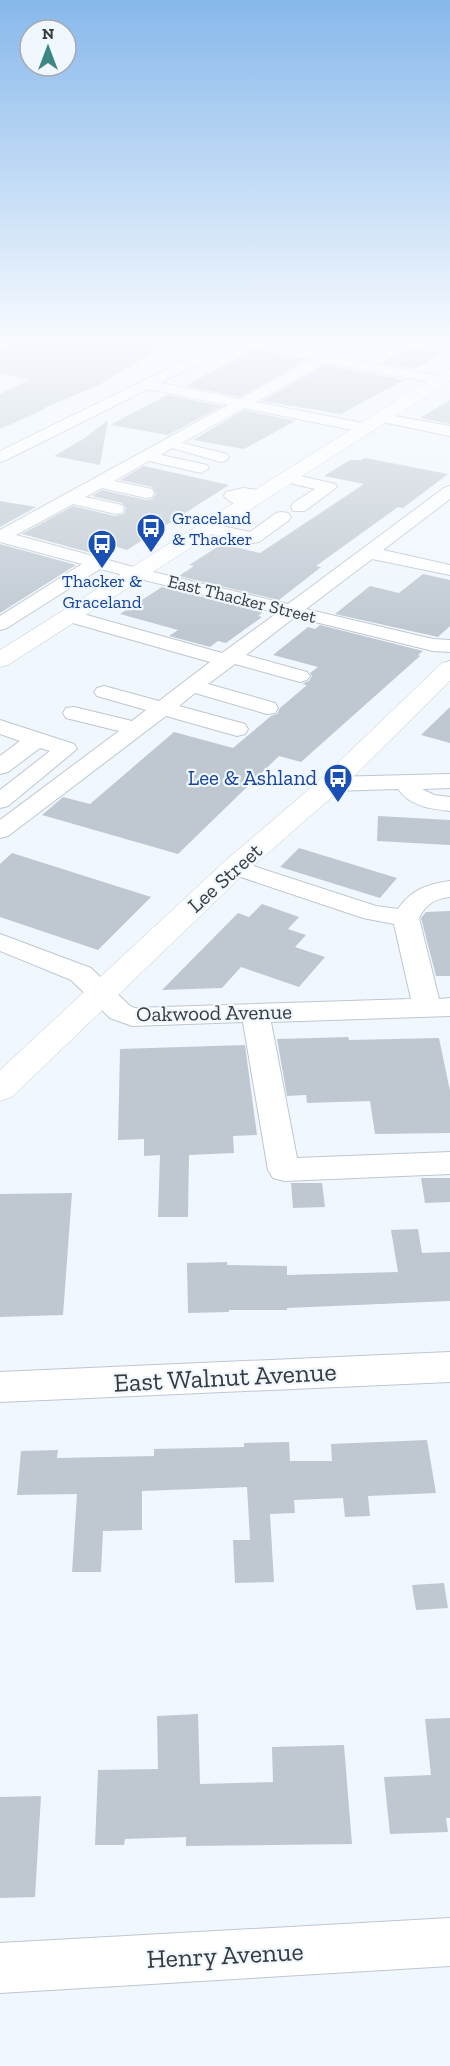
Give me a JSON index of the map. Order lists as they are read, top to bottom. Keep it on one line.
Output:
{"streets":{"main road":["Lee Street"],"street":["East Thacker Street","Oakwood Avenue","East Walnut Avenue","Henry Avenue"]},"crossings":[["Lee Street","Oakwood Avenue"]],"places":{"bus stop":["Graceland & Thacker","Thacker & Graceland","Lee & Ashland"]},"north":"top"}
